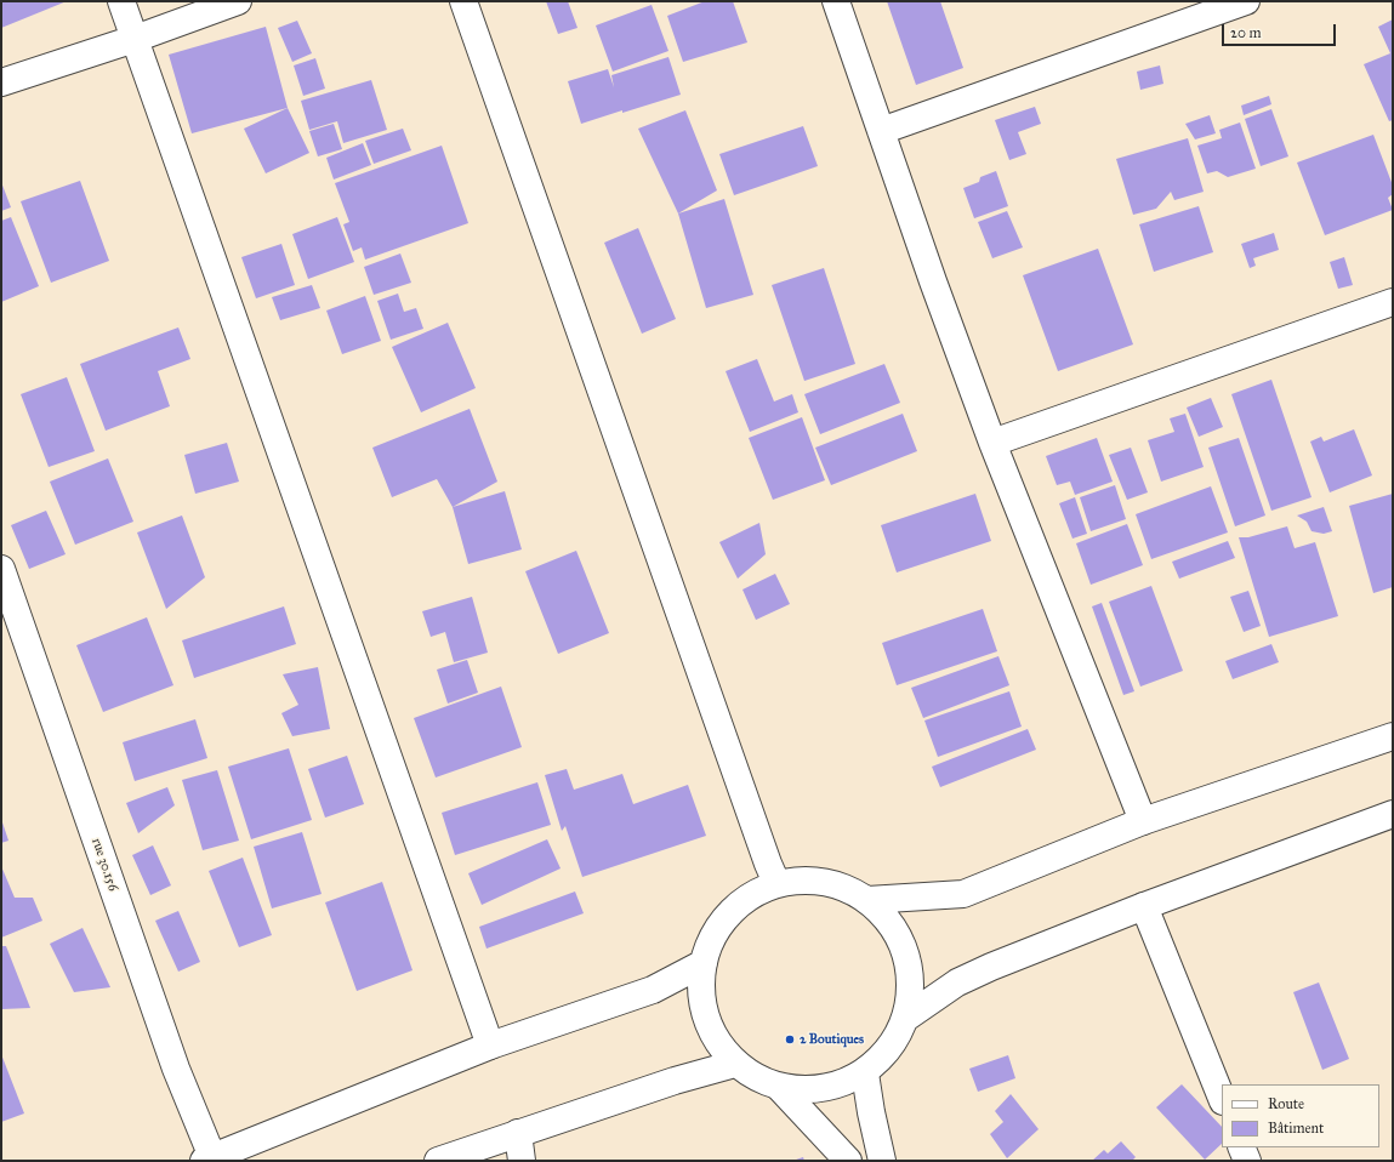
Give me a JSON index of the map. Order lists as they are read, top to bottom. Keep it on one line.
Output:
{"streets":{"street":["rue 30.156"]},"places":["2 Boutiques"],"legend":["Route","Bâtiment"],"scale_bar":"20 m"}
